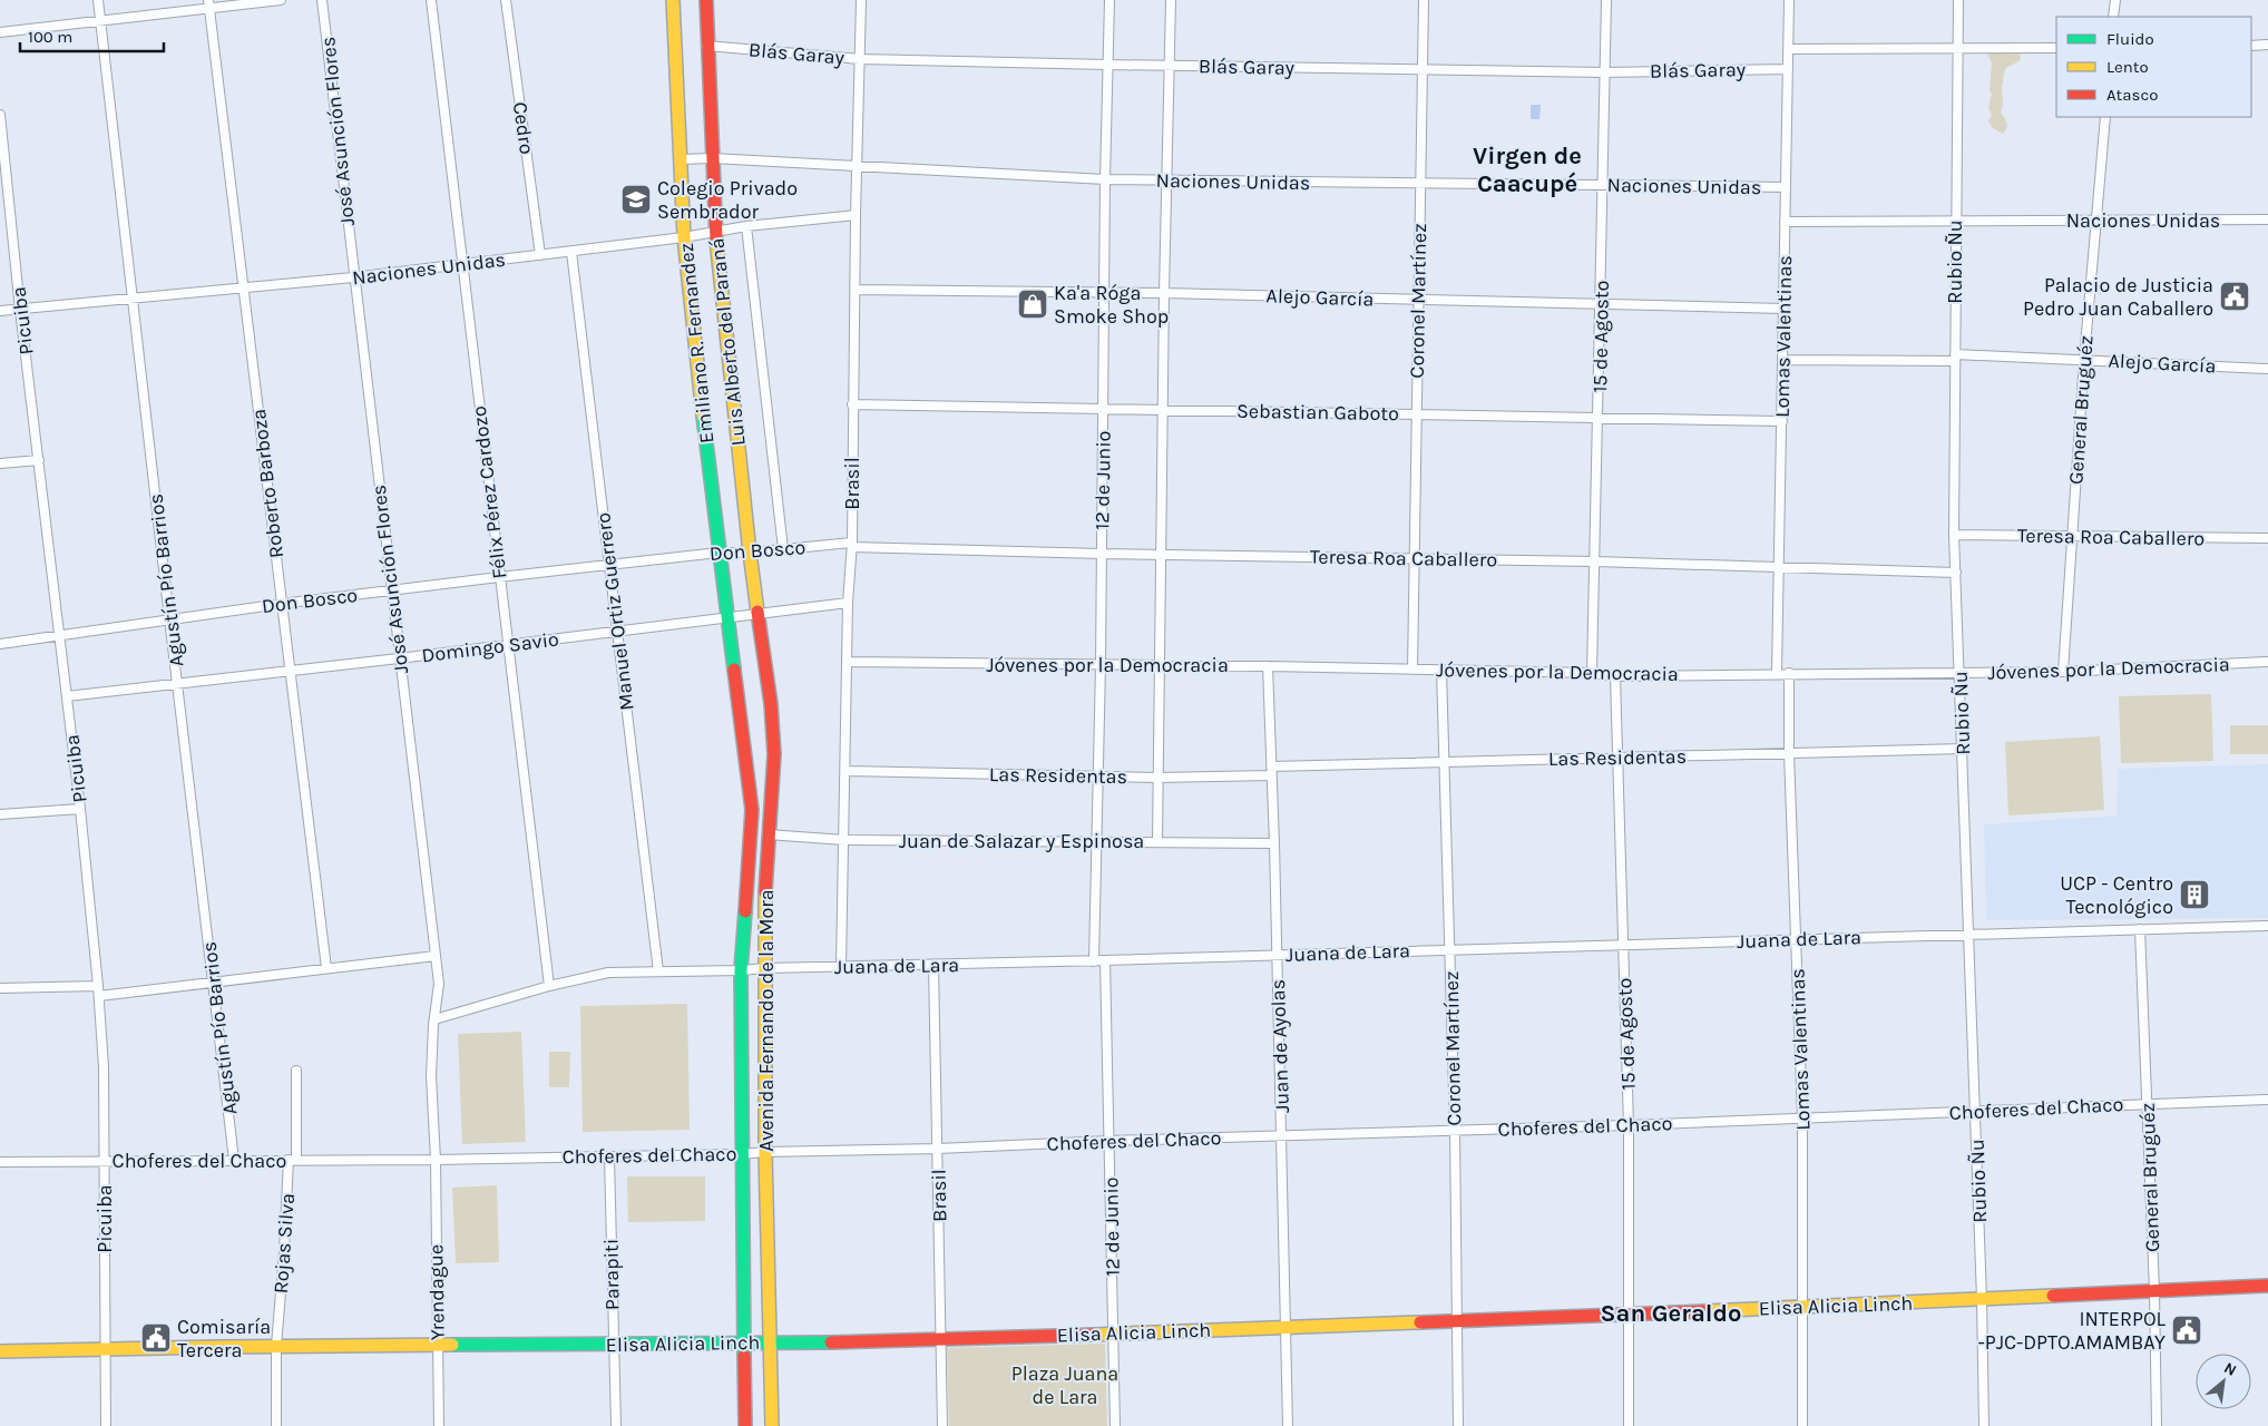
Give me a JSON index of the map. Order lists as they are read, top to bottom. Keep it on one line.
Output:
{"streets":{"main road":["Luis Alberto del Paraná","Emiliano R. Fernandez","Avenida Fernando de la Mora","Elisa Alicia Linch"],"street":["Blás Garay","Cedro","José Asunción Flores","Naciones Unidas","Rubio Ñu","Alejo García","Coronel Martínez","Picuiba","15 de Agosto","Lomas Valentinas","General Bruguéz","Sebastian Gaboto","12 de Junio","Roberto Barboza","Brasil","Félix Pérez Cardozo","Teresa Roa Caballero","Don Bosco","Agustín Pío Barrios","Manuel Ortiz Guerrero","Domingo Savio","Jóvenes por la Democracia","Las Residentas","Juan de Salazar y Espinosa","Juana de Lara","Juan de Ayolas","Choferes del Chaco","Rojas Silva","Parapiti","Yrendague"]},"crossings":[["Blás Garay","Coronel Martínez"],["Blás Garay","15 de Agosto"],["Blás Garay","Lomas Valentinas"],["Blás Garay","Luis Alberto del Paraná"],["Blás Garay","12 de Junio"],["Blás Garay","Brasil"],["Cedro","Naciones Unidas"],["José Asunción Flores","Naciones Unidas"],["José Asunción Flores","Don Bosco"],["José Asunción Flores","Domingo Savio"],["José Asunción Flores","Juana de Lara"],["José Asunción Flores","Choferes del Chaco"],["José Asunción Flores","Yrendague"],["Naciones Unidas","Rubio Ñu"],["Naciones Unidas","Coronel Martínez"],["Naciones Unidas","Picuiba"],["Naciones Unidas","15 de Agosto"],["Naciones Unidas","Lomas Valentinas"],["Naciones Unidas","Luis Alberto del Paraná"],["Naciones Unidas","Emiliano R. Fernandez"],["Naciones Unidas","General Bruguéz"],["Naciones Unidas","12 de Junio"],["Naciones Unidas","Roberto Barboza"],["Naciones Unidas","Brasil"],["Naciones Unidas","Félix Pérez Cardozo"],["Naciones Unidas","Agustín Pío Barrios"],["Naciones Unidas","Manuel Ortiz Guerrero"],["Rubio Ñu","Alejo García"],["Rubio Ñu","Teresa Roa Caballero"],["Rubio Ñu","Jóvenes por la Democracia"],["Rubio Ñu","Las Residentas"],["Rubio Ñu","Juana de Lara"],["Rubio Ñu","Choferes del Chaco"],["Rubio Ñu","Elisa Alicia Linch"],["Alejo García","Coronel Martínez"],["Alejo García","15 de Agosto"],["Alejo García","Lomas Valentinas"],["Alejo García","General Bruguéz"],["Alejo García","12 de Junio"],["Alejo García","Brasil"],["Coronel Martínez","Sebastian Gaboto"],["Coronel Martínez","Teresa Roa Caballero"],["Coronel Martínez","Jóvenes por la Democracia"],["Coronel Martínez","Las Residentas"],["Coronel Martínez","Juana de Lara"],["Coronel Martínez","Choferes del Chaco"],["Coronel Martínez","Elisa Alicia Linch"],["Picuiba","Don Bosco"],["Picuiba","Domingo Savio"],["Picuiba","Choferes del Chaco"],["Picuiba","Elisa Alicia Linch"],["15 de Agosto","Sebastian Gaboto"],["15 de Agosto","Teresa Roa Caballero"],["15 de Agosto","Jóvenes por la Democracia"],["15 de Agosto","Las Residentas"],["15 de Agosto","Juana de Lara"],["15 de Agosto","Choferes del Chaco"],["15 de Agosto","Elisa Alicia Linch"],["Lomas Valentinas","Sebastian Gaboto"],["Lomas Valentinas","Teresa Roa Caballero"],["Lomas Valentinas","Jóvenes por la Democracia"],["Lomas Valentinas","Las Residentas"],["Lomas Valentinas","Juana de Lara"],["Lomas Valentinas","Choferes del Chaco"],["Lomas Valentinas","Elisa Alicia Linch"],["Luis Alberto del Paraná","Don Bosco"],["Luis Alberto del Paraná","Domingo Savio"],["Luis Alberto del Paraná","Avenida Fernando de la Mora"],["Emiliano R. Fernandez","Don Bosco"],["Emiliano R. Fernandez","Domingo Savio"],["Emiliano R. Fernandez","Avenida Fernando de la Mora"],["General Bruguéz","Teresa Roa Caballero"],["General Bruguéz","Jóvenes por la Democracia"],["General Bruguéz","Juana de Lara"],["General Bruguéz","Choferes del Chaco"],["General Bruguéz","Elisa Alicia Linch"],["Sebastian Gaboto","12 de Junio"],["Sebastian Gaboto","Brasil"],["12 de Junio","Teresa Roa Caballero"],["12 de Junio","Jóvenes por la Democracia"],["12 de Junio","Las Residentas"],["12 de Junio","Juan de Salazar y Espinosa"],["12 de Junio","Juana de Lara"],["12 de Junio","Choferes del Chaco"],["12 de Junio","Elisa Alicia Linch"],["Roberto Barboza","Don Bosco"],["Roberto Barboza","Domingo Savio"],["Brasil","Teresa Roa Caballero"],["Brasil","Don Bosco"],["Brasil","Domingo Savio"],["Brasil","Jóvenes por la Democracia"],["Brasil","Las Residentas"],["Brasil","Juan de Salazar y Espinosa"],["Brasil","Juana de Lara"],["Brasil","Choferes del Chaco"],["Brasil","Elisa Alicia Linch"],["Félix Pérez Cardozo","Don Bosco"],["Félix Pérez Cardozo","Domingo Savio"],["Félix Pérez Cardozo","Juana de Lara"],["Teresa Roa Caballero","Don Bosco"],["Don Bosco","Agustín Pío Barrios"],["Don Bosco","Manuel Ortiz Guerrero"],["Agustín Pío Barrios","Domingo Savio"],["Agustín Pío Barrios","Choferes del Chaco"],["Manuel Ortiz Guerrero","Domingo Savio"],["Manuel Ortiz Guerrero","Juana de Lara"],["Domingo Savio","Avenida Fernando de la Mora"],["Jóvenes por la Democracia","Juan de Ayolas"],["Las Residentas","Juan de Ayolas"],["Juan de Salazar y Espinosa","Avenida Fernando de la Mora"],["Juan de Salazar y Espinosa","Juan de Ayolas"],["Juana de Lara","Avenida Fernando de la Mora"],["Juana de Lara","Juan de Ayolas"],["Avenida Fernando de la Mora","Choferes del Chaco"],["Avenida Fernando de la Mora","Elisa Alicia Linch"],["Juan de Ayolas","Choferes del Chaco"],["Juan de Ayolas","Elisa Alicia Linch"],["Choferes del Chaco","Rojas Silva"],["Choferes del Chaco","Parapiti"],["Choferes del Chaco","Yrendague"],["Rojas Silva","Elisa Alicia Linch"],["Parapiti","Elisa Alicia Linch"],["Yrendague","Elisa Alicia Linch"]],"districts":["Virgen de Caacupé","San Geraldo"],"parks":["Plaza Juana de Lara"],"places":{"school or university":["Colegio Privado Sembrador"],"public building":["Palacio de Justicia Pedro Juan Caballero","INTERPOL -PJC-DPTO.AMAMBAY","Comisaría Tercera"],"shop":["Ka'a Róga Smoke Shop"],"building":["UCP - Centro Tecnológico"]},"legend":["Fluido","Lento","Atasco"],"scale_bar":"100 m","north":"top right"}
